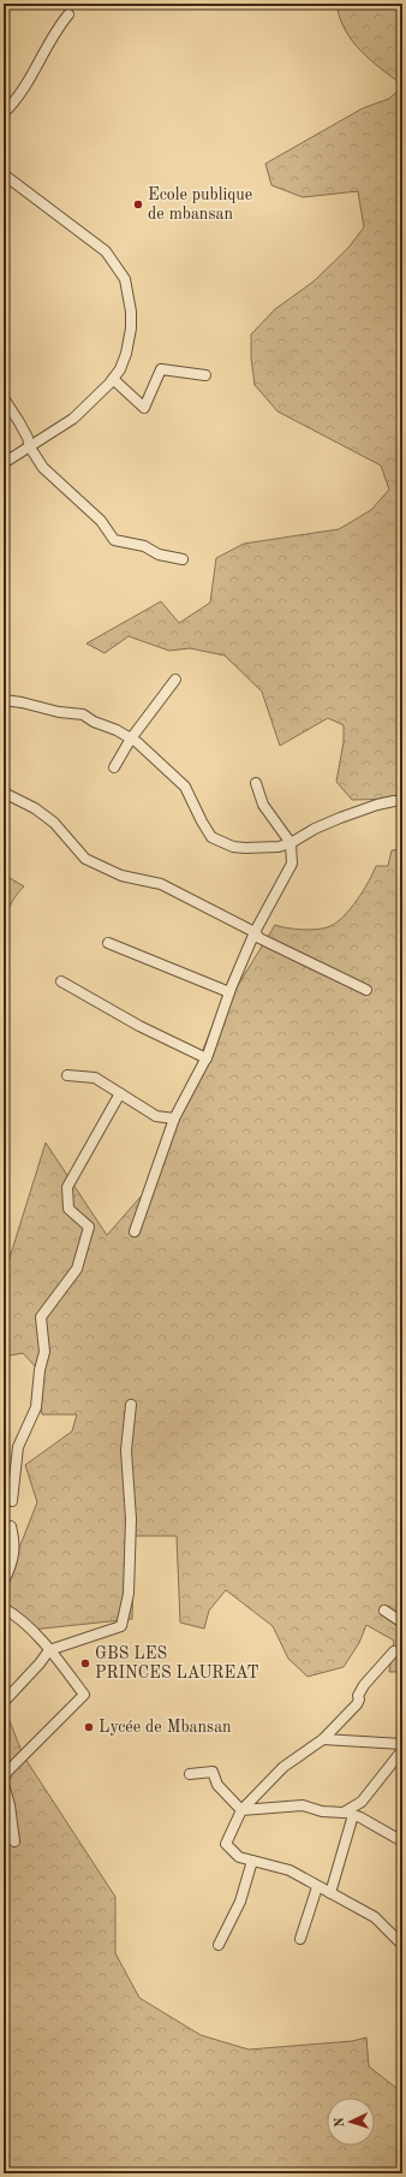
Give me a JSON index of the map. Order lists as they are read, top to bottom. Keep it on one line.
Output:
{"places":["Ecole publique de mbansan","GBS LES PRINCES LAUREAT","Lycée de Mbansan"],"north":"left"}
